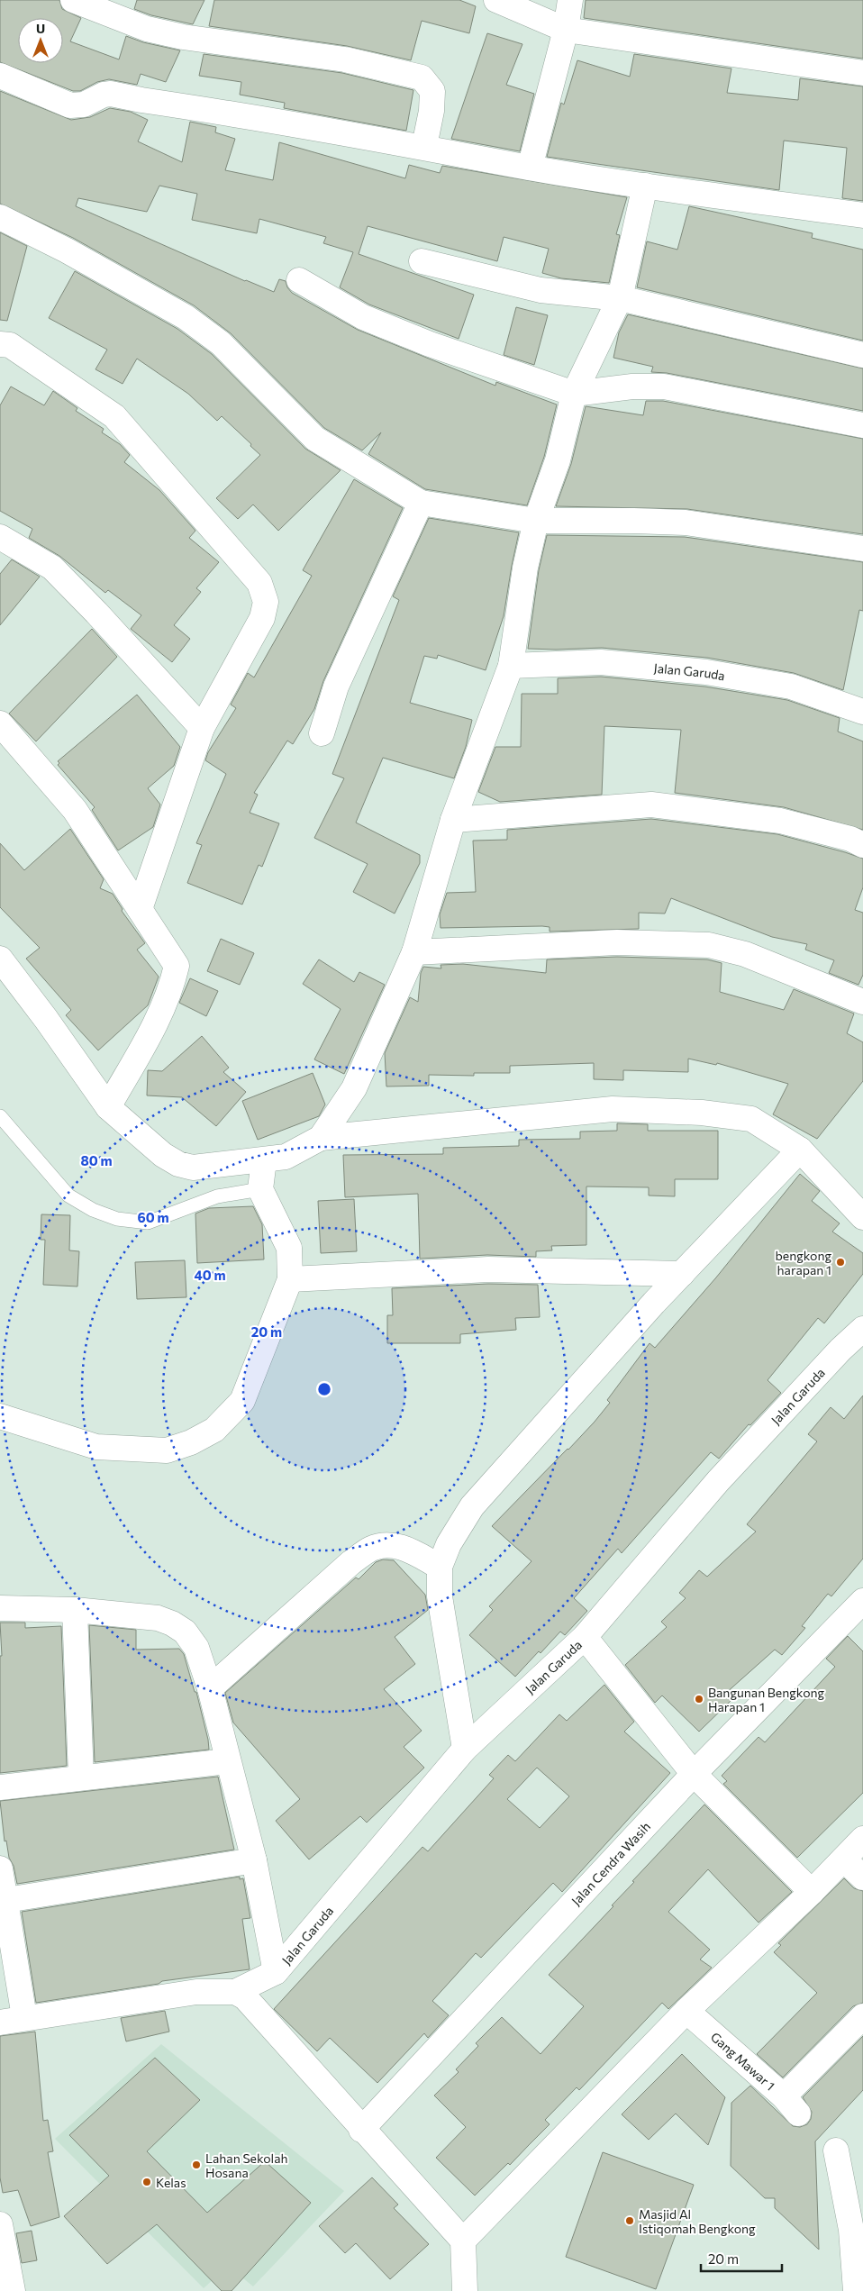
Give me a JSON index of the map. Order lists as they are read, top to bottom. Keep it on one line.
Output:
{"streets":{"street":["Jalan Garuda","Jalan Cendra Wasih","Gang Mawar 1"]},"places":["bengkong harapan 1","Bangunan Bengkong Harapan 1","Lahan Sekolah Hosana","Kelas","Masjid Al Istiqomah Bengkong"],"scale_bar":"20 m","north":"top","rings":["80 m","60 m","40 m","20 m"]}
